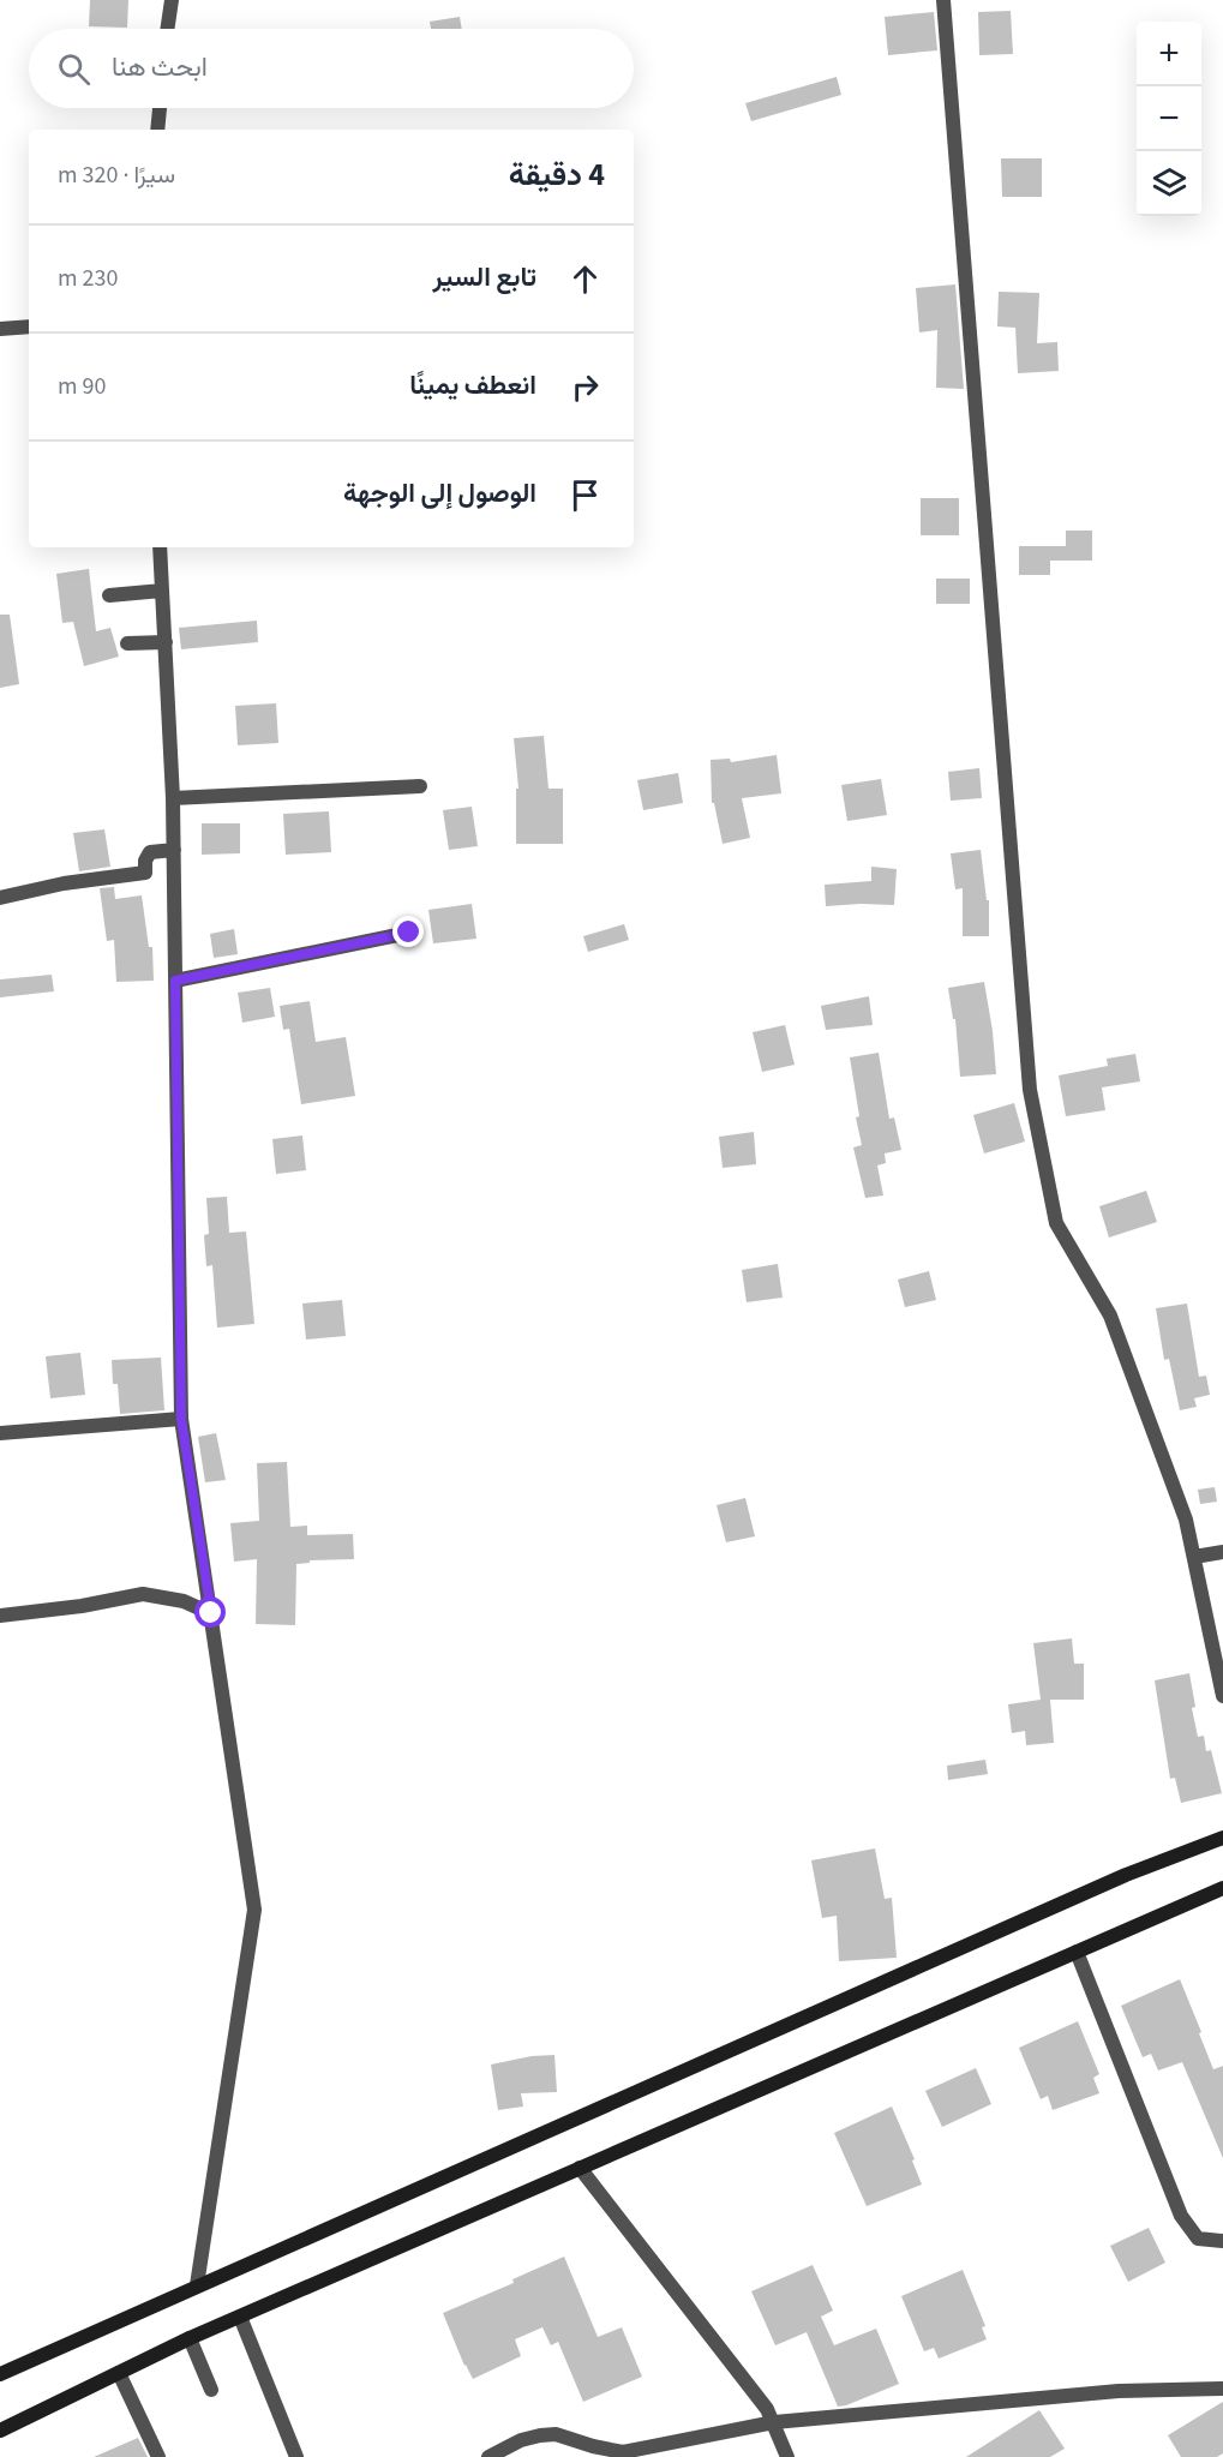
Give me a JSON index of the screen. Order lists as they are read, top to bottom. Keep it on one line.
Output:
{"page":{"map_buttons":["+","−"],"search":"ابحث هنا","heading":["4 دقيقة","سيرًا · 320 m"],"list":[["تابع السير","230 m"],["انعطف يمينًا","90 m"],"الوصول إلى الوجهة"]}}
